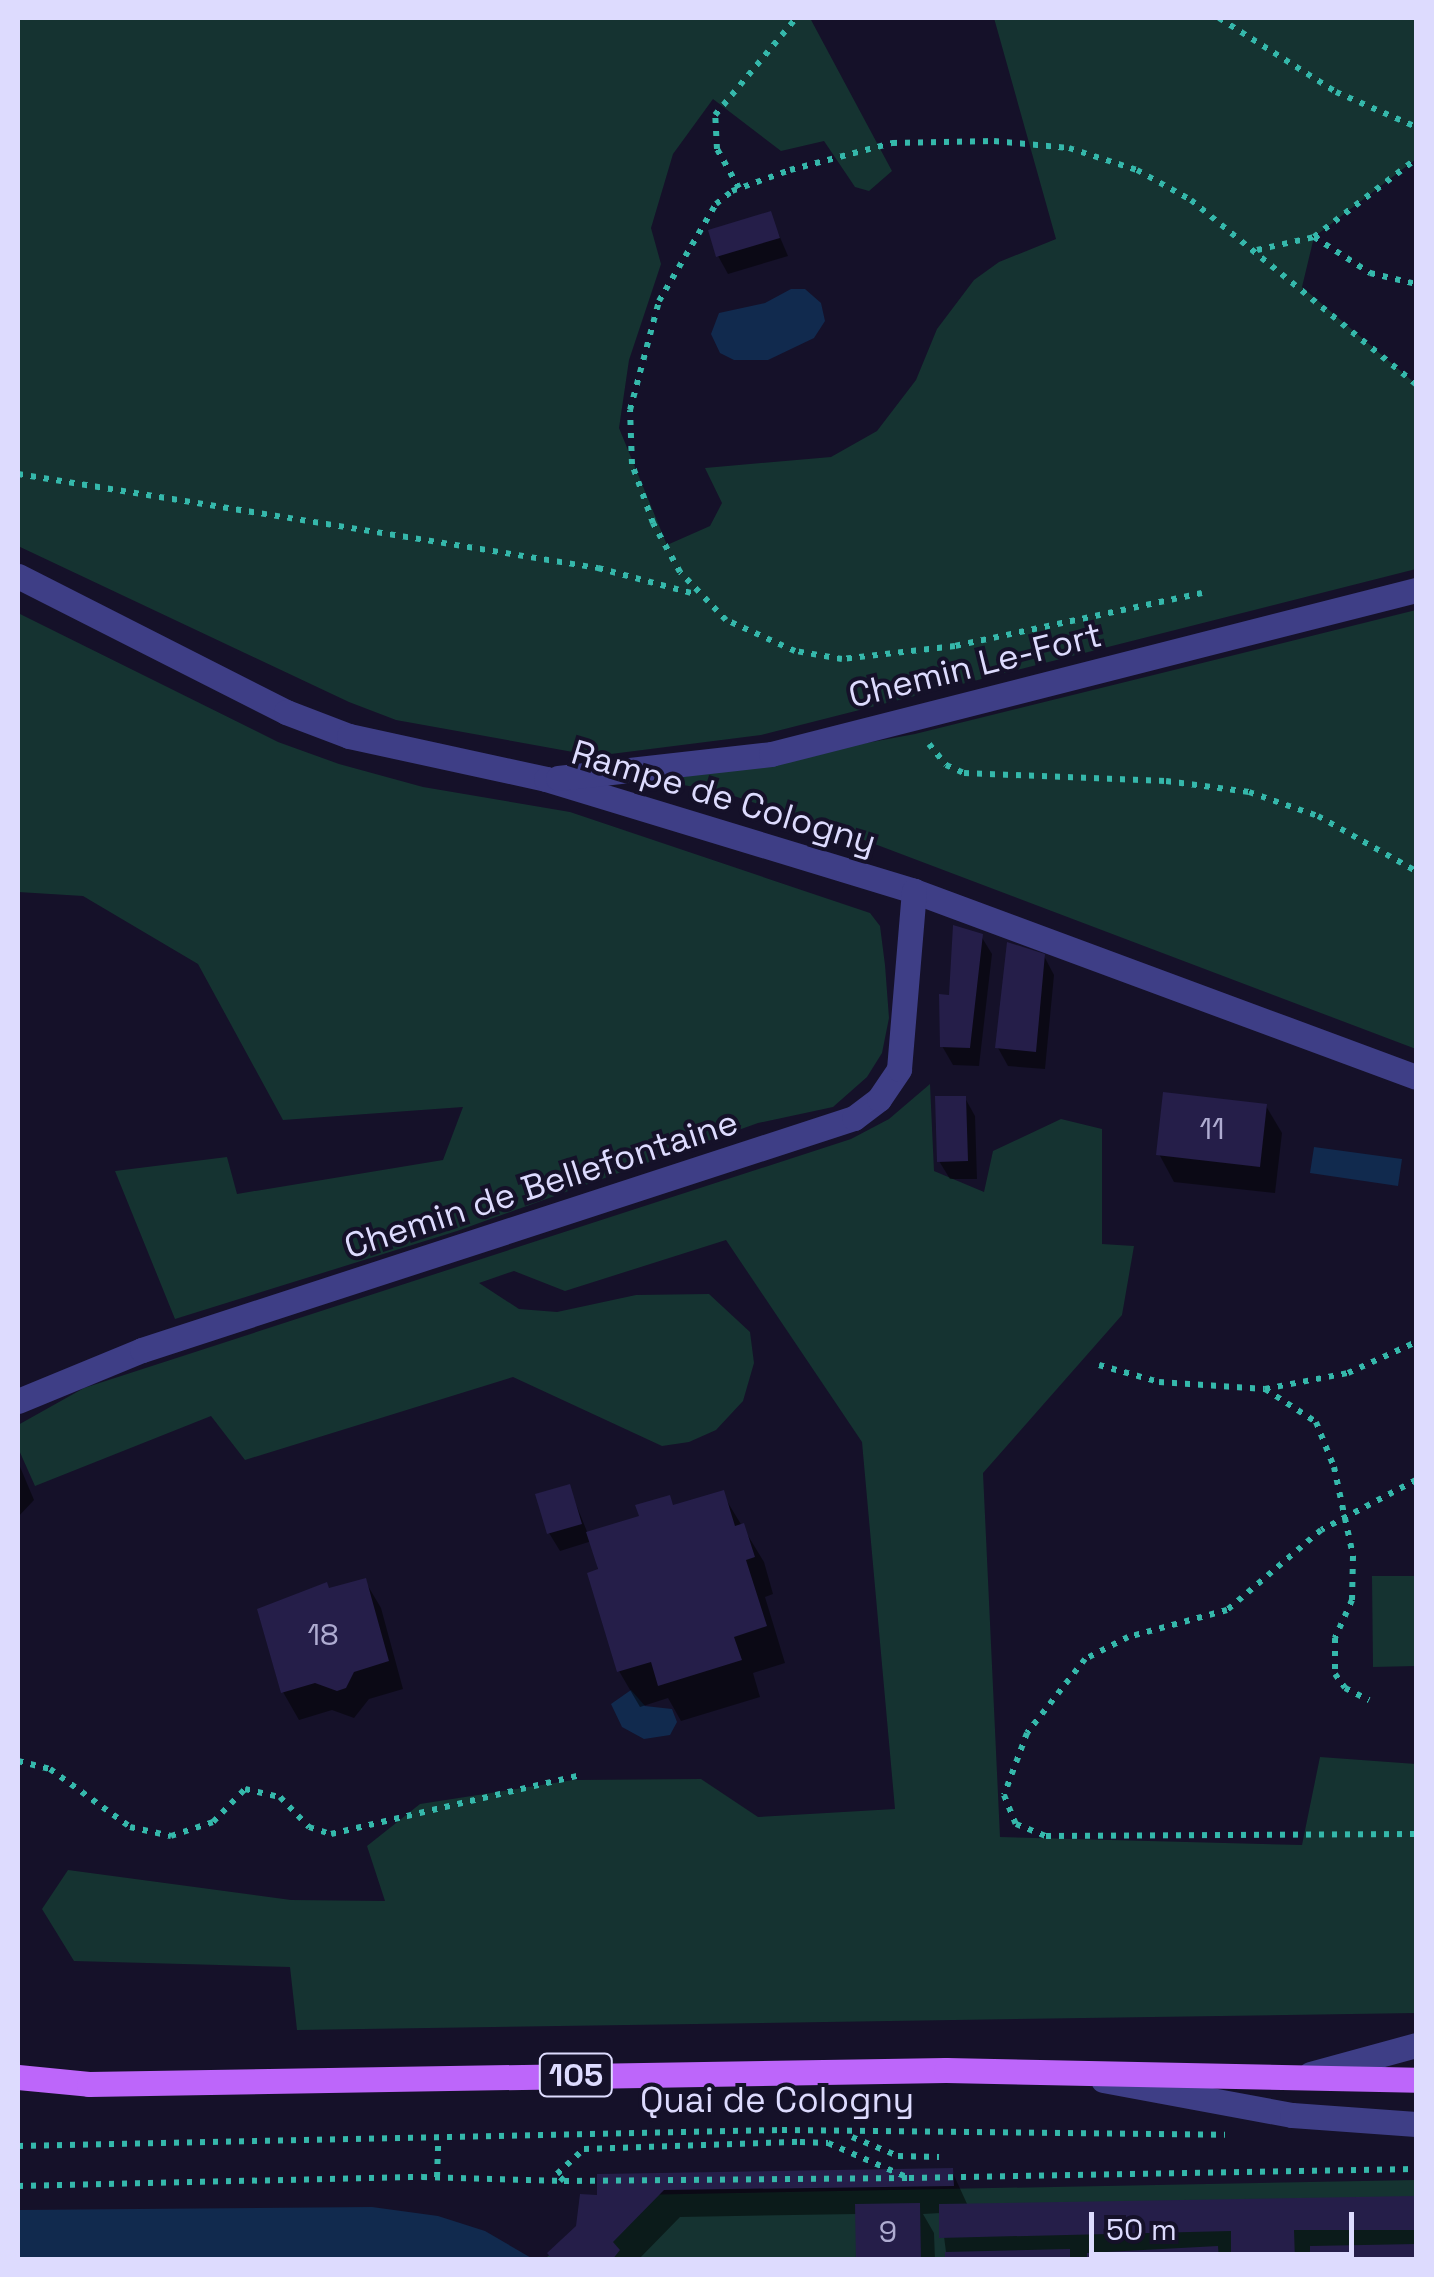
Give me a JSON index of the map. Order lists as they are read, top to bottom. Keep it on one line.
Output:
{"streets":{"main road":["105","Quai de Cologny"],"street":["Chemin Le-Fort","Rampe de Cologny","Chemin de Bellefontaine"]},"crossings":[["Chemin Le-Fort","Rampe de Cologny"],["Rampe de Cologny","Chemin de Bellefontaine"]],"house_numbers":["11","18","9"],"scale_bar":"50 m"}
